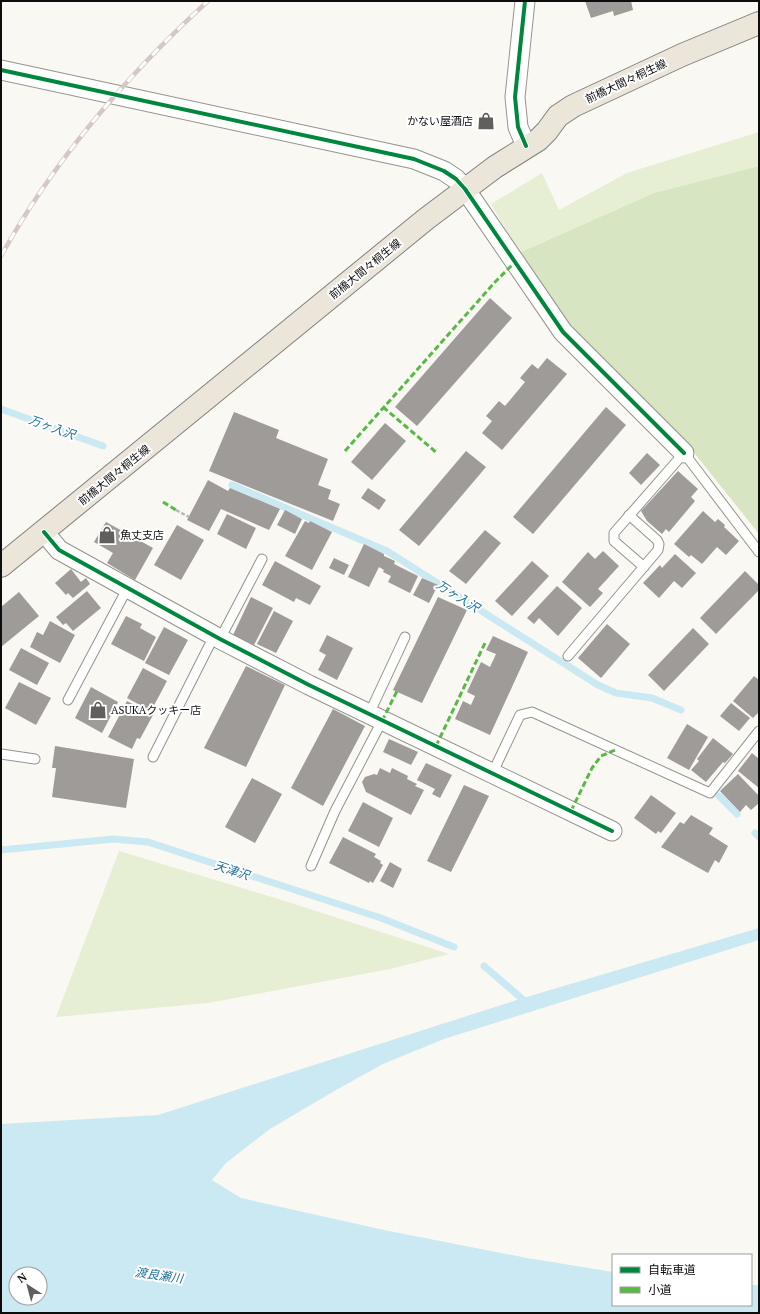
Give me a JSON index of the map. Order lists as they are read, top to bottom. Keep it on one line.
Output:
{"streets":{"main road":["前橋大間々桐生線"]},"water":["万ヶ入沢","天津沢","渡良瀬川"],"places":{"shop":["かない屋酒店","魚丈支店","ASUKAクッキー店"]},"legend":["自転車道","小道"],"north":"top left"}
